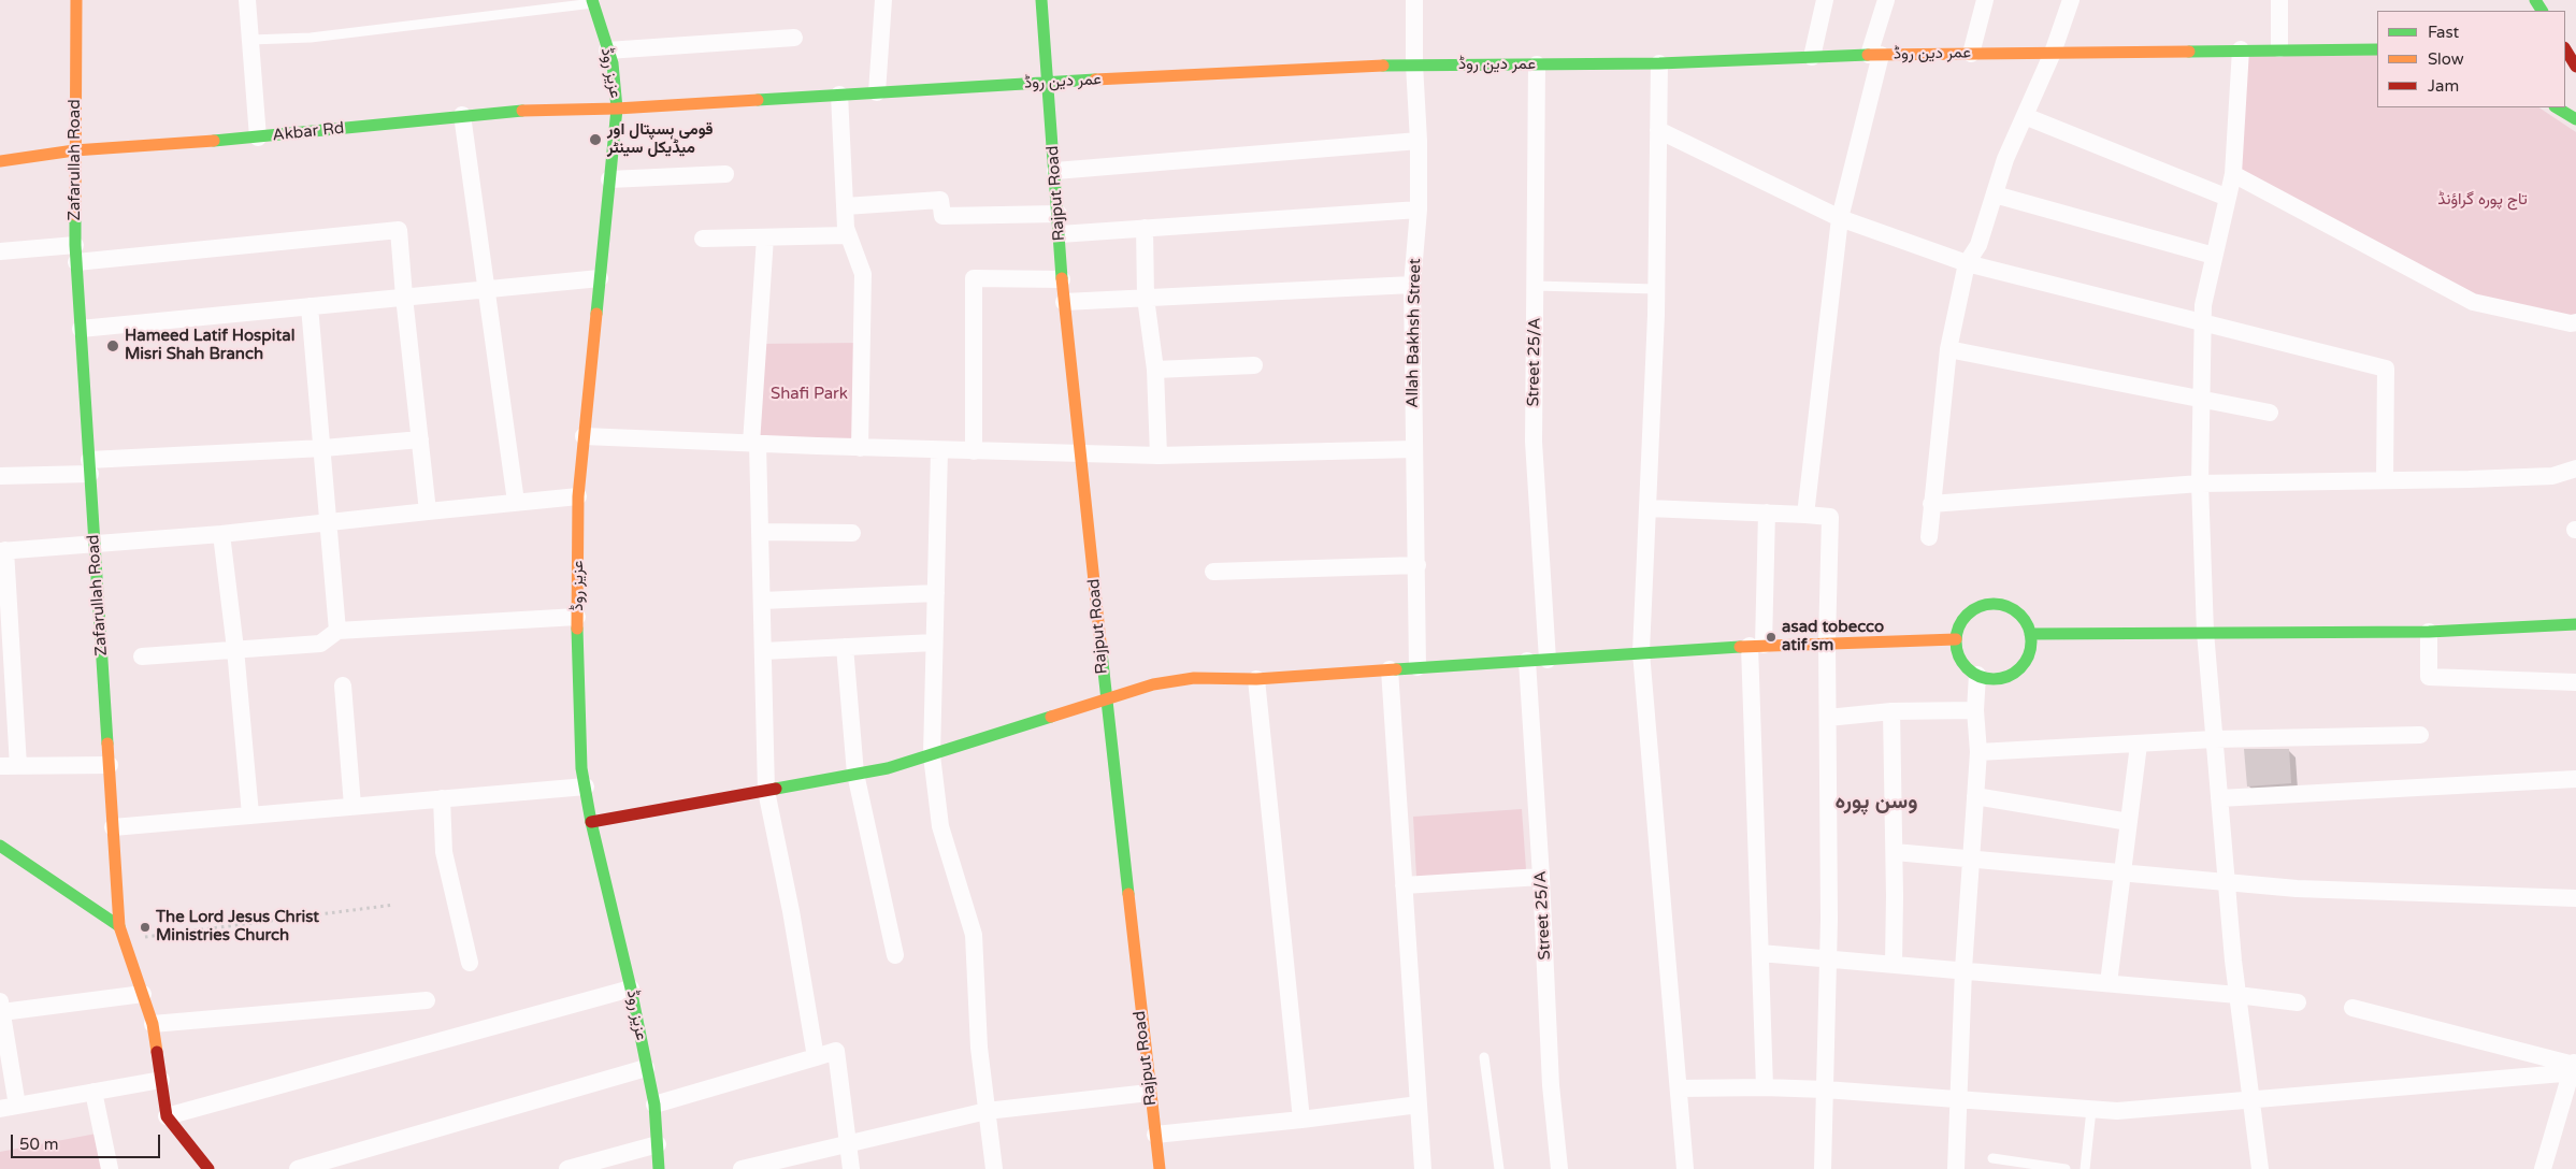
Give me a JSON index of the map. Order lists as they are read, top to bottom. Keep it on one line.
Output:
{"streets":{"street":["عمر دین روڈ","عزیز روڈ","Akbar Rd","Zafarullah Road","Rajput Road","Allah Bakhsh Street","Street 25/A"]},"crossings":[["عمر دین روڈ","عزیز روڈ"],["عمر دین روڈ","Akbar Rd"],["عمر دین روڈ","Rajput Road"],["عمر دین روڈ","Allah Bakhsh Street"],["عمر دین روڈ","Street 25/A"],["عزیز روڈ","Akbar Rd"],["Akbar Rd","Zafarullah Road"]],"districts":["وسن پورہ"],"parks":["تاج پورہ گراؤنڈ","Shafi Park"],"places":["قومی ہسپتال اور میڈیکل سینٹر","Hameed Latif Hospital Misri Shah Branch","asad tobecco atif sm","The Lord Jesus Christ Ministries Church"],"legend":["Fast","Slow","Jam"],"scale_bar":"50 m"}
